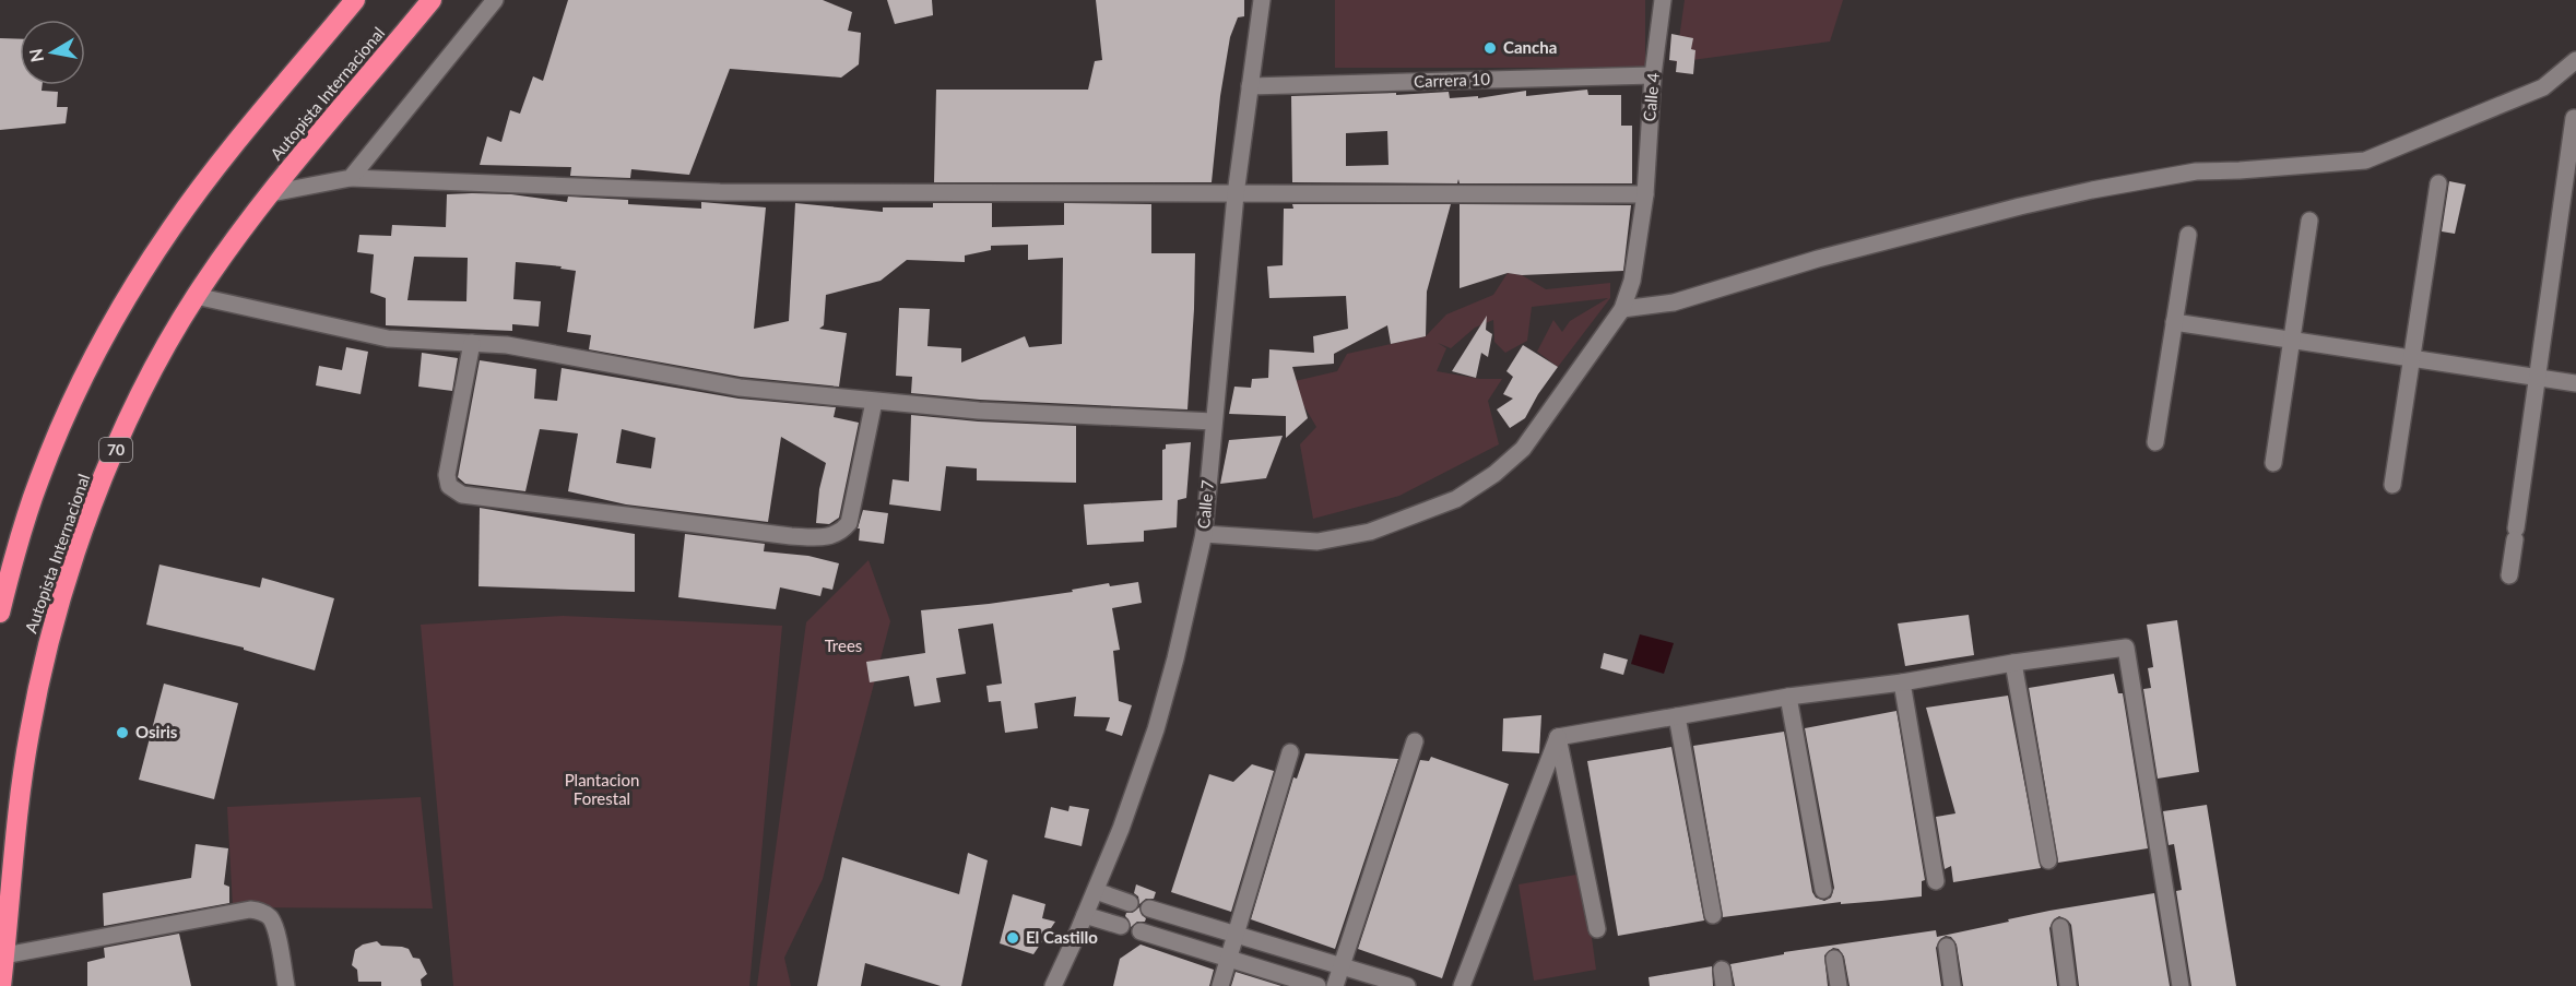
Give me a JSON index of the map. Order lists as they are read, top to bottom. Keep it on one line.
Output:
{"streets":{"highway":["Autopista Internacional","70"],"street":["Carrera 10","Calle 4","Calle 7"]},"crossings":[["Carrera 10","Calle 4"],["Carrera 10","Calle 7"],["Calle 4","Calle 7"]],"parks":["Trees","Plantacion Forestal"],"places":["Cancha","Osiris","El Castillo"],"north":"left"}
